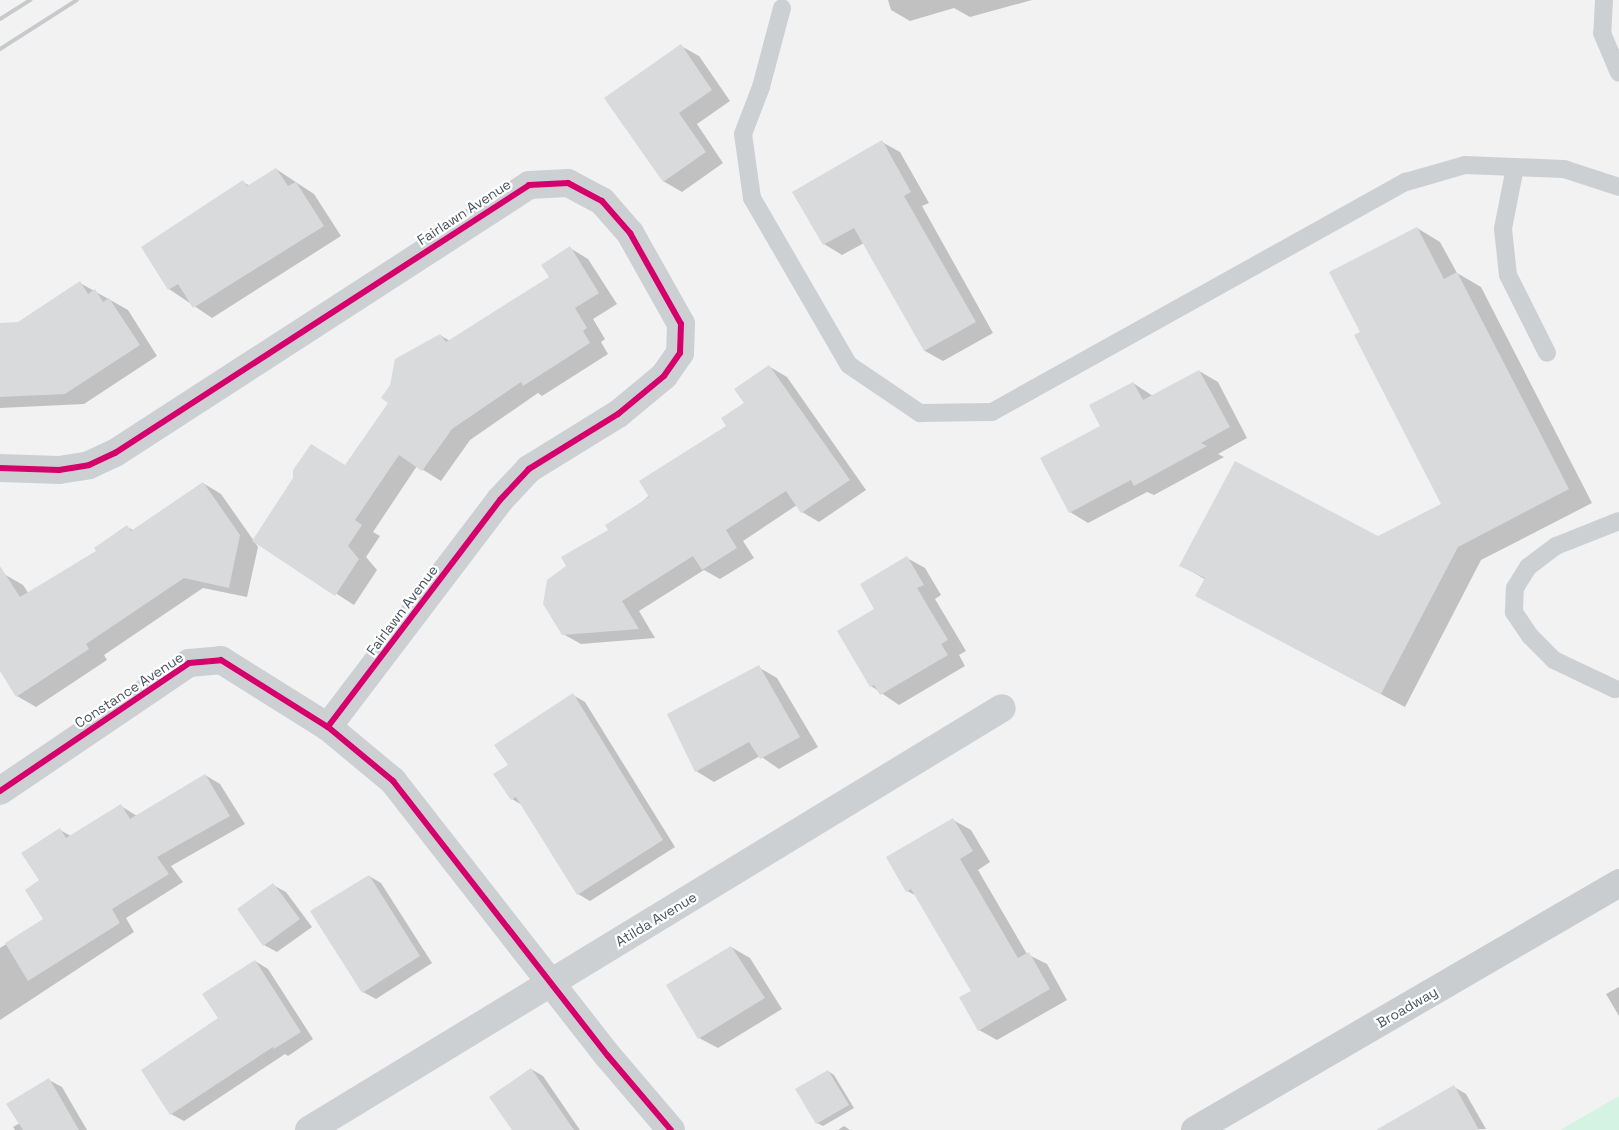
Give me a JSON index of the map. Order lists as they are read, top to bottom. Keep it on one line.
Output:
{"streets":{"main road":["Broadway"],"street":["Fairlawn Avenue","Constance Avenue","Atilda Avenue"]},"crossings":[["Fairlawn Avenue","Constance Avenue"],["Constance Avenue","Atilda Avenue"]]}
